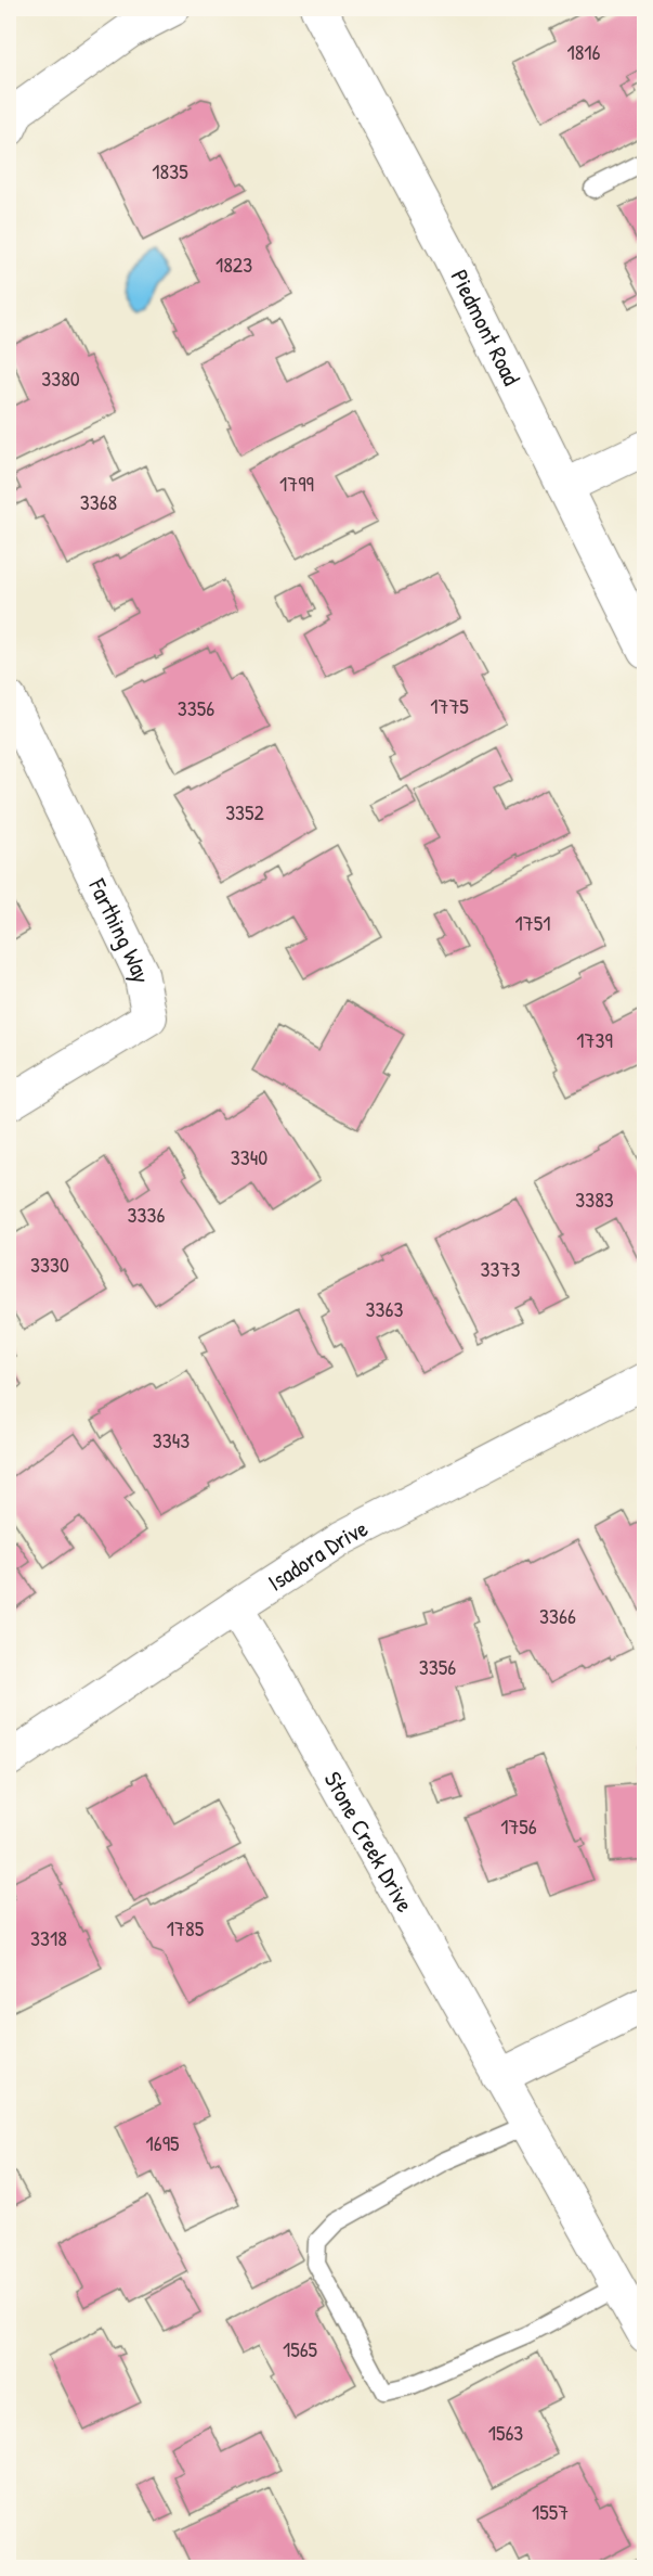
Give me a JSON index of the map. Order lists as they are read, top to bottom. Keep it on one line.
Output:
{"streets":{"main road":["Piedmont Road"],"street":["Farthing Way","Isadora Drive","Stone Creek Drive"]},"crossings":[["Isadora Drive","Stone Creek Drive"]],"house_numbers":["1816","1835","1823","3380","1799","3368","1775","3356","3352","1751","1739","3340","3383","3336","3330","3373","3363","3343","3366","3356","1756","1785","3318","1695","1565","1563","1557"]}
